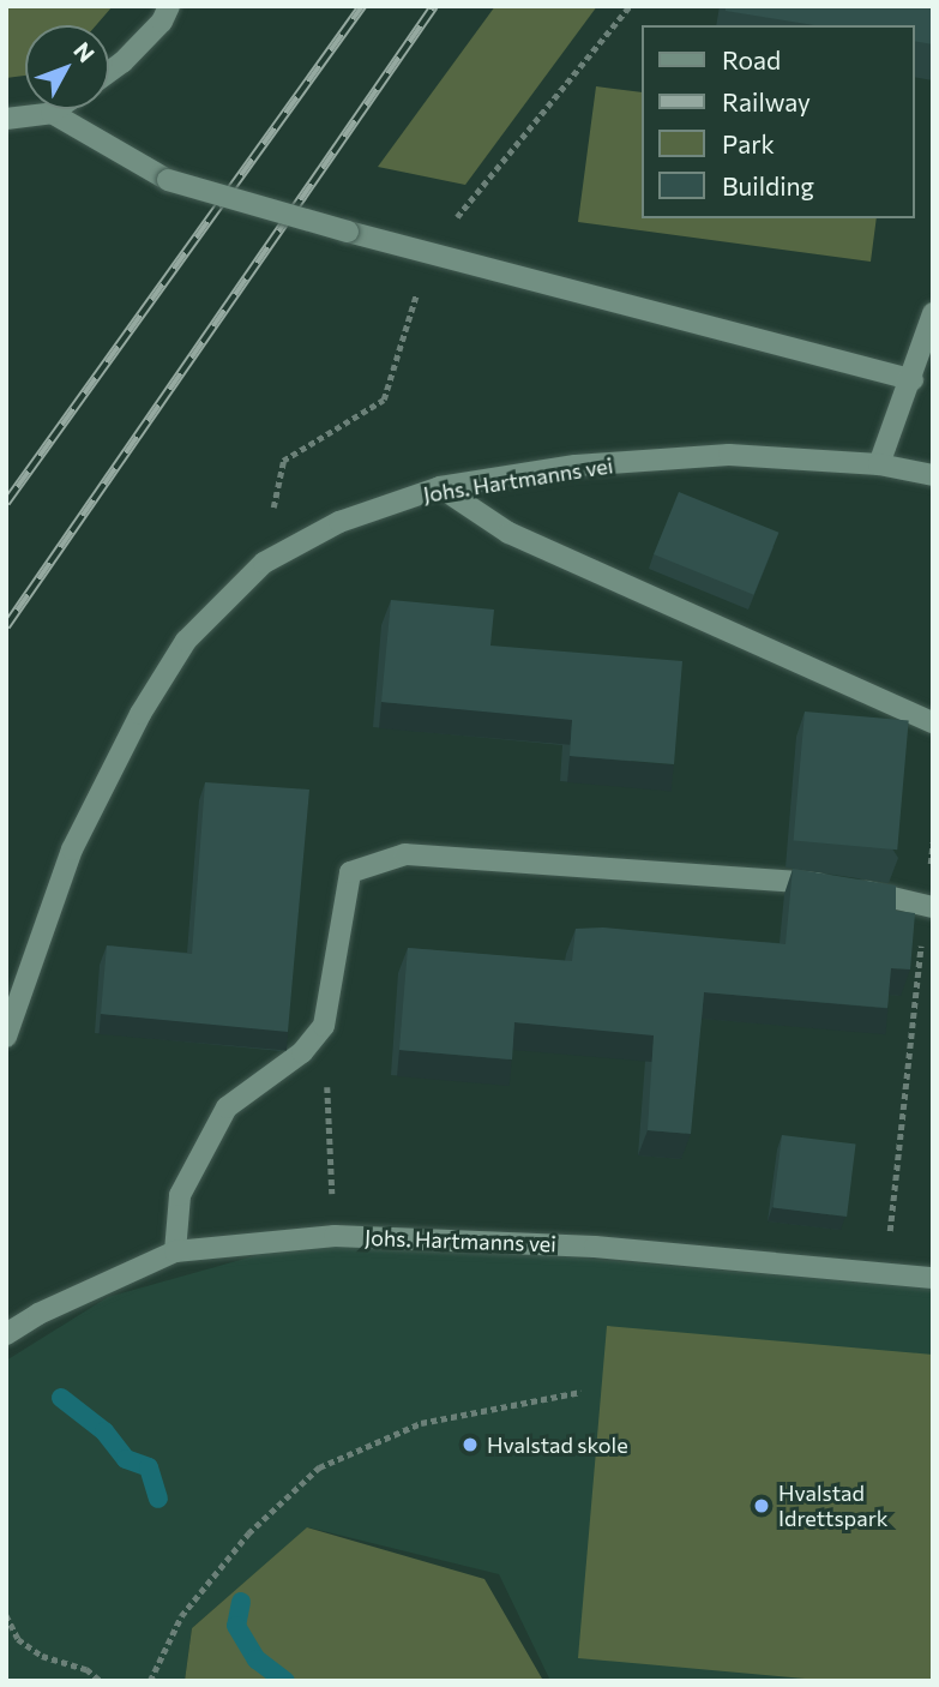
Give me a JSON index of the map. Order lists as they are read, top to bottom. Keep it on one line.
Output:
{"streets":{"street":["Johs. Hartmanns vei"]},"places":["Hvalstad skole","Hvalstad Idrettspark"],"legend":["Road","Railway","Park","Building"],"north":"top right"}
